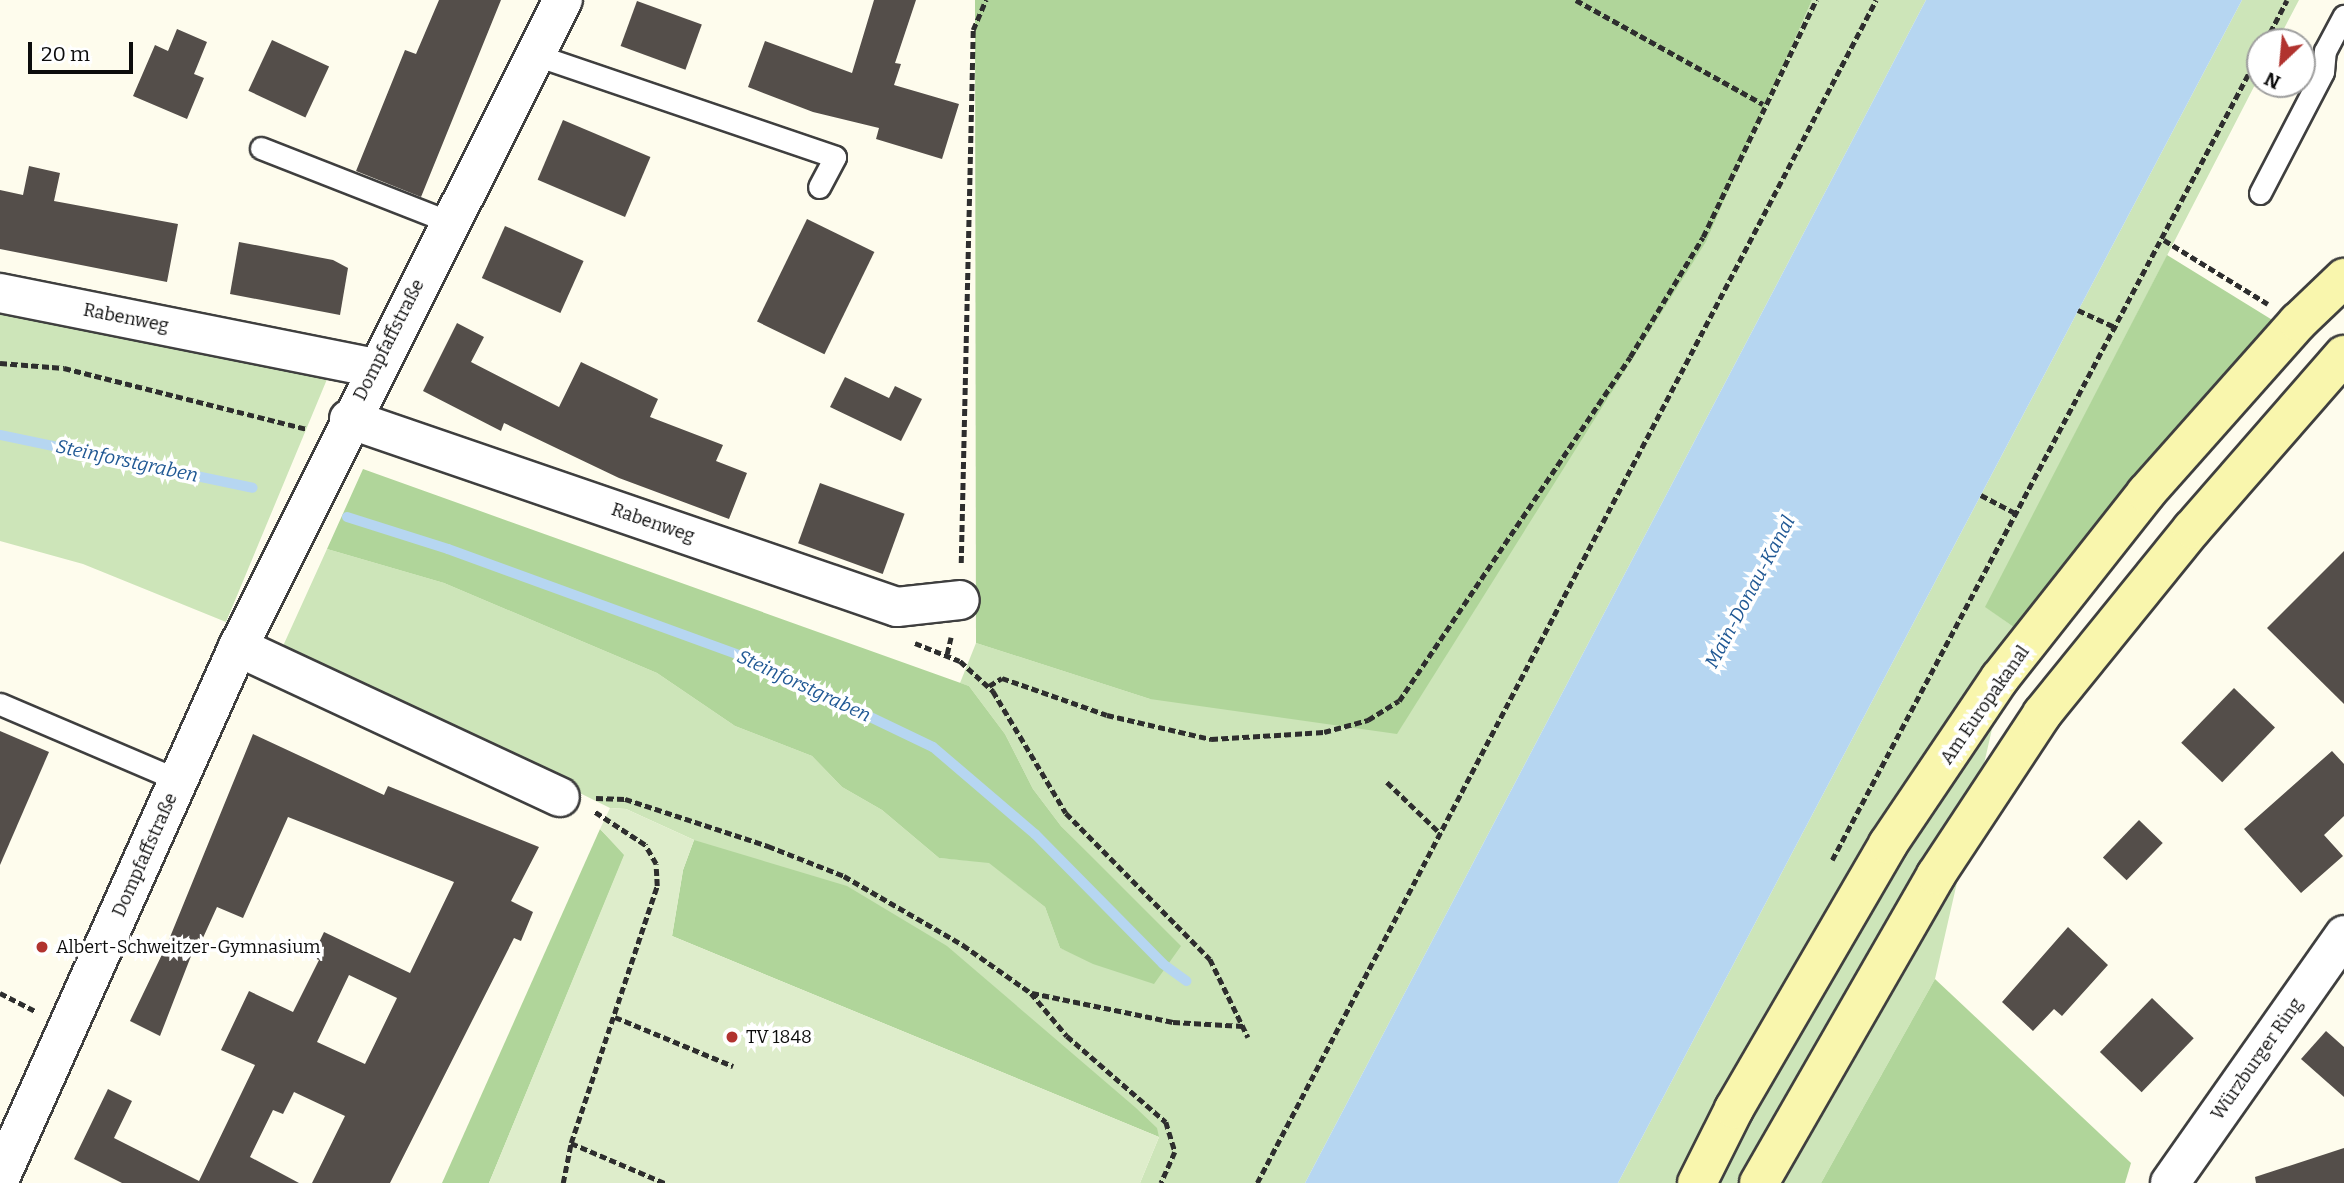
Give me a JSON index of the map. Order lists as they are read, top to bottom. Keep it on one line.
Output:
{"streets":{"main road":["Am Europakanal"],"street":["Rabenweg","Dompfaffstraße","Würzburger Ring"]},"crossings":[["Rabenweg","Dompfaffstraße"]],"water":["Steinforstgraben","Main-Donau-Kanal"],"places":["Albert-Schweitzer-Gymnasium","TV 1848"],"scale_bar":"20 m","north":"bottom left"}
